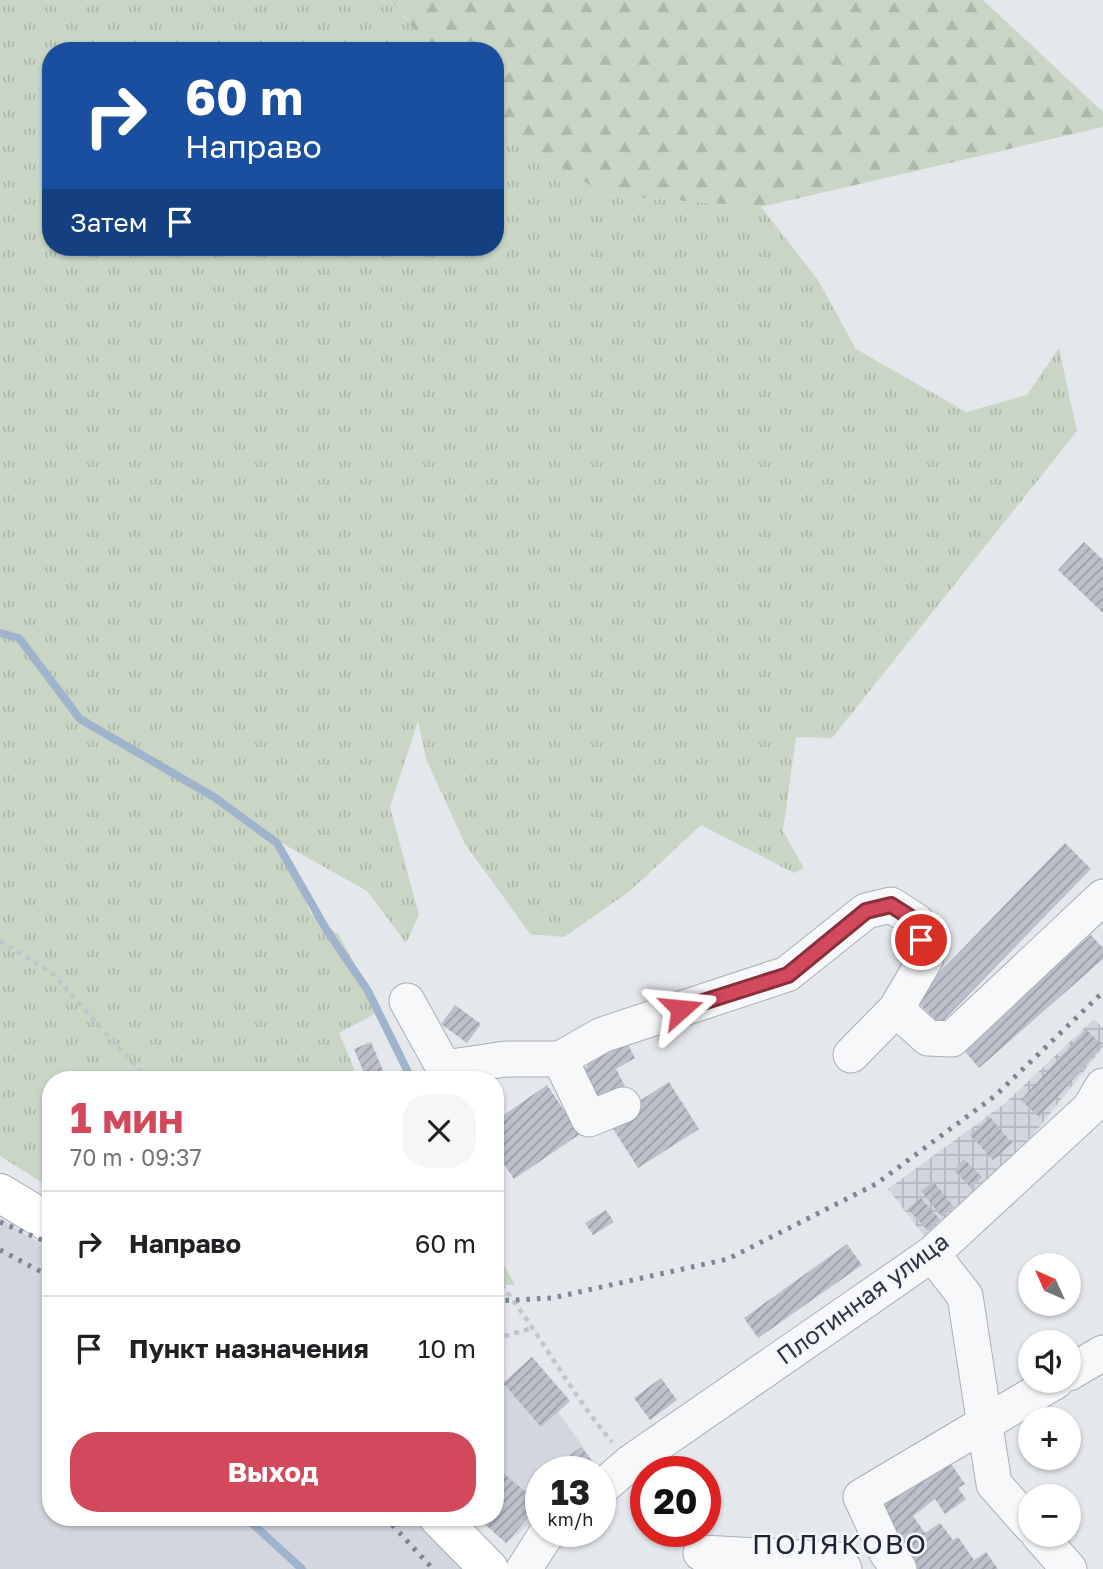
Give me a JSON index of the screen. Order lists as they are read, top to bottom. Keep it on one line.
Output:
{"streets":{"street":["Плотинная улица"]},"districts":["ПОЛЯКОВО"],"north":"top left","page":{"turn":["60 m","Направо"],"then":"Затем","heading":["1 мин","70 m · 09:37"],"list":[{"name":"Направо","value":"60 m"},{"name":"Пункт назначения","value":"10 m"}],"map_buttons":["+","−"],"buttons":"Выход","speed":"13 km/h","limit":"20"}}
